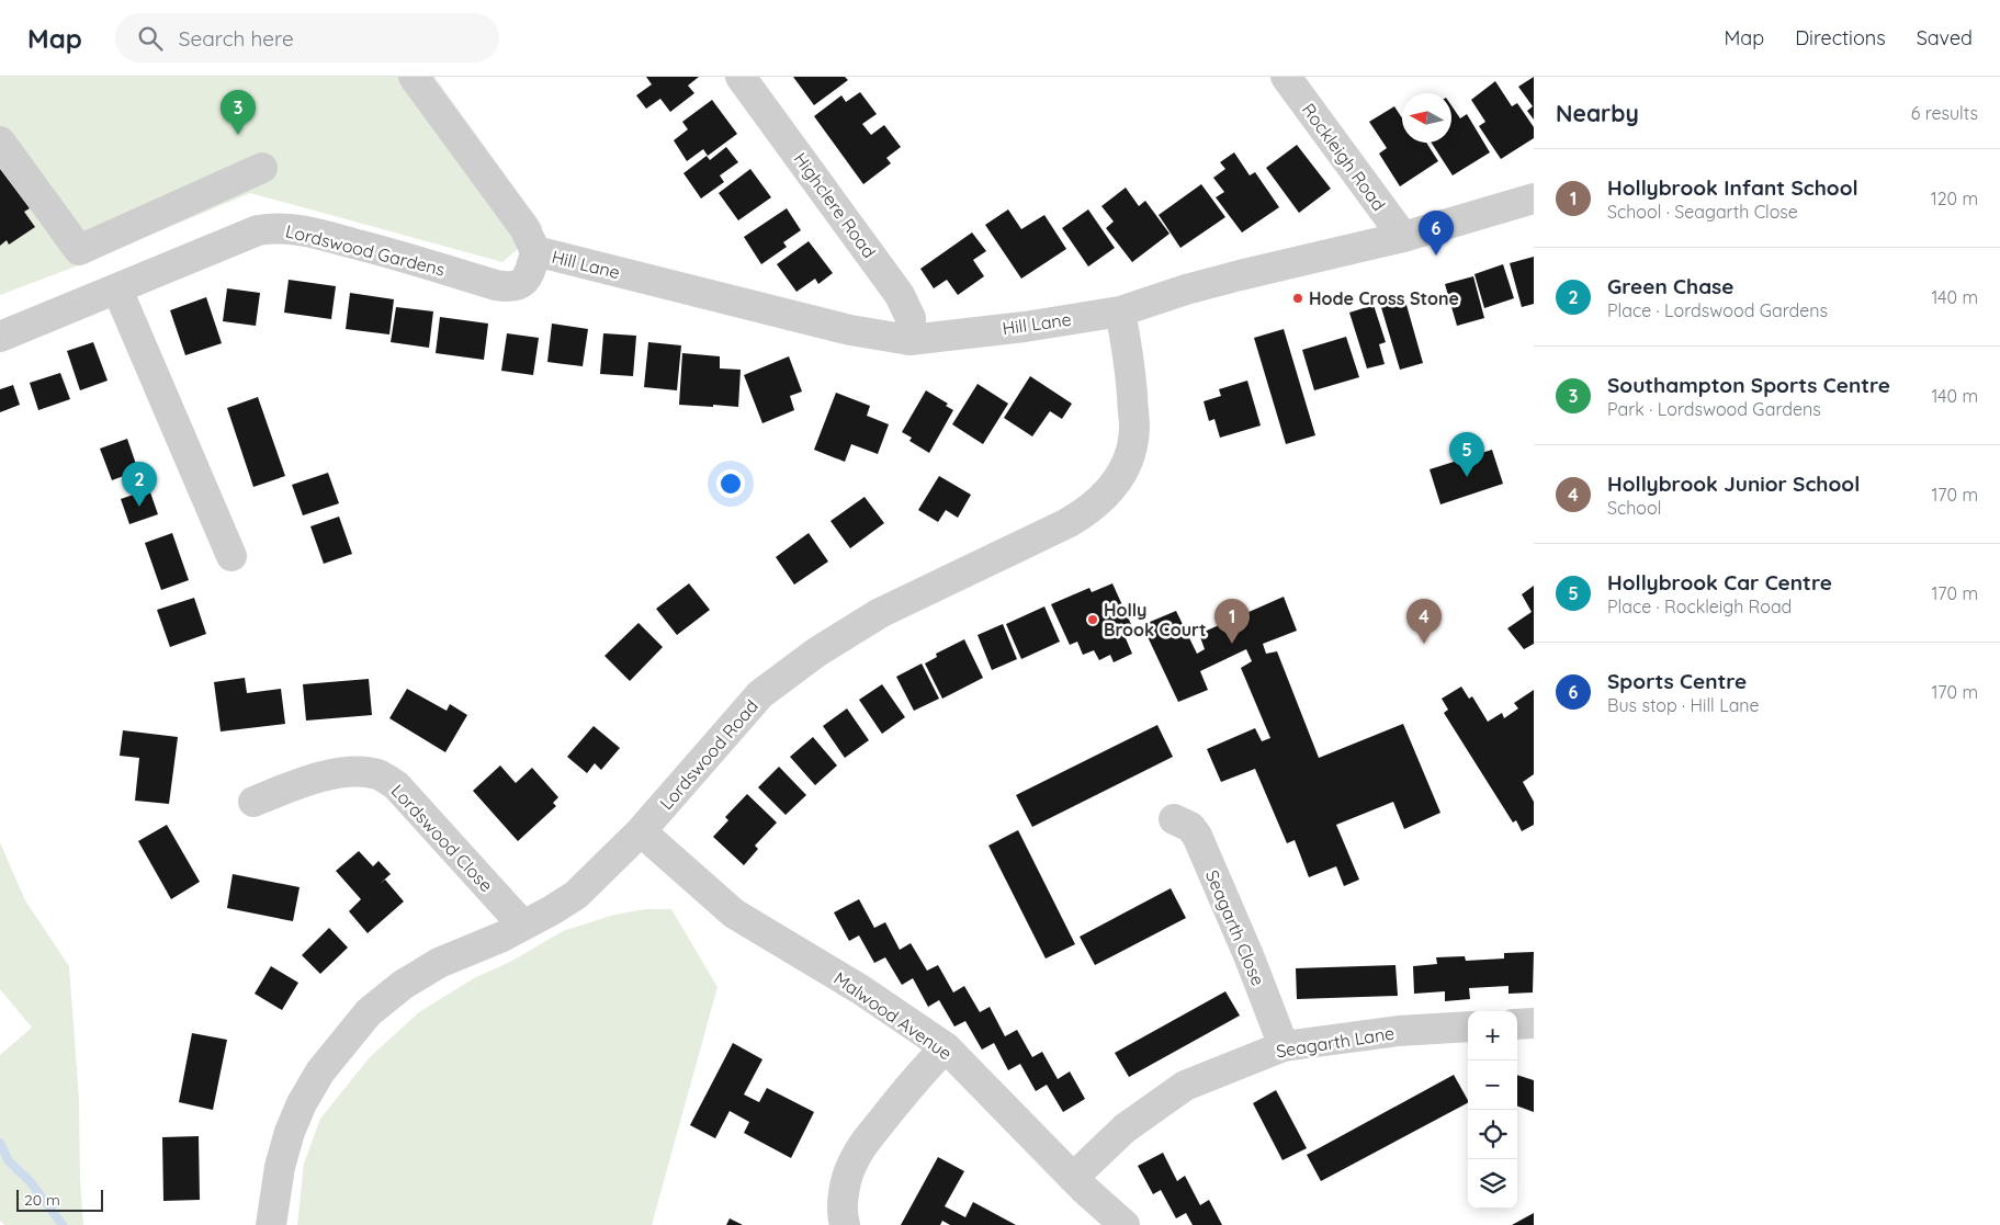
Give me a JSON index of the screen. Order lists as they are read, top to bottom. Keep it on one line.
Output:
{"streets":{"street":["Rockleigh Road","Highclere Road","Lordswood Gardens","Hill Lane","Lordswood Road","Lordswood Close","Seagarth Close","Malwood Avenue","Seagarth Lane"]},"crossings":[["Rockleigh Road","Hill Lane"],["Highclere Road","Hill Lane"],["Lordswood Gardens","Hill Lane"],["Hill Lane","Lordswood Road"],["Lordswood Road","Lordswood Close"],["Lordswood Road","Malwood Avenue"],["Seagarth Close","Seagarth Lane"],["Malwood Avenue","Seagarth Lane"]],"places":["Hode Cross Stone","Holly Brook Court"],"scale_bar":"20 m","north":"left","page":{"header":"Map","search":"Search here","nav":["Map","Directions","Saved"],"heading":["Nearby","6 results"],"pins":["3","6","5","2","1","4"],"list":[{"mark":"1","name":"Hollybrook Infant School","note":"School · Seagarth Close","value":"120 m"},{"mark":"2","name":"Green Chase","note":"Place · Lordswood Gardens","value":"140 m"},{"mark":"3","name":"Southampton Sports Centre","note":"Park · Lordswood Gardens","value":"140 m"},{"mark":"4","name":"Hollybrook Junior School","note":"School","value":"170 m"},{"mark":"5","name":"Hollybrook Car Centre","note":"Place · Rockleigh Road","value":"170 m"},{"mark":"6","name":"Sports Centre","note":"Bus stop · Hill Lane","value":"170 m"}],"map_buttons":["+","−"],"scale":"20 m"}}
